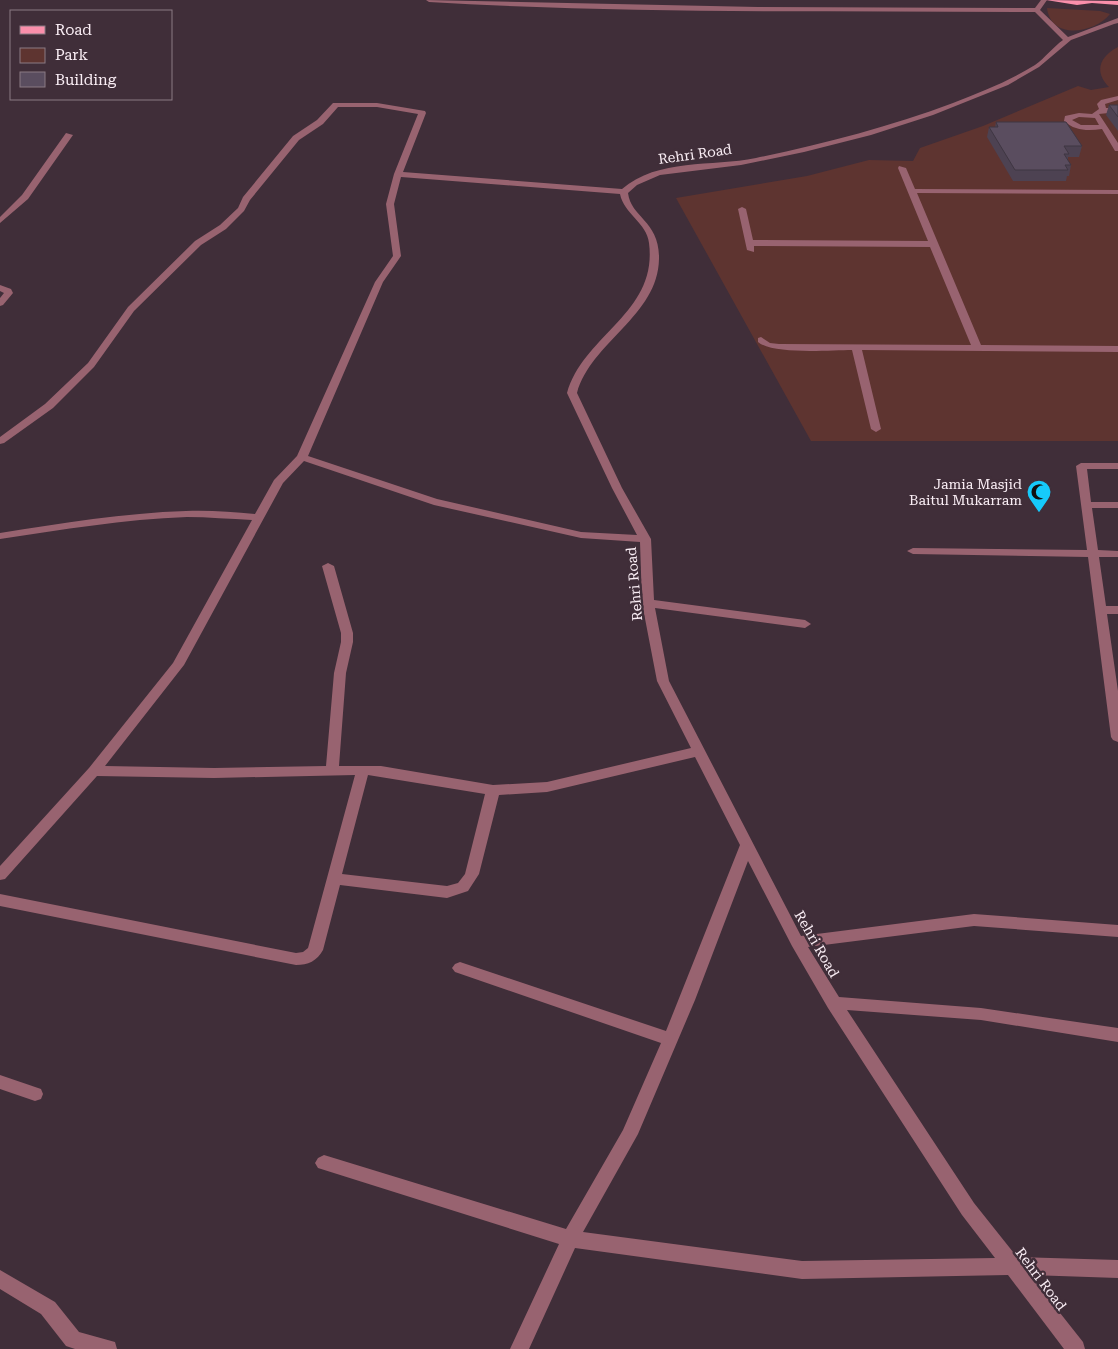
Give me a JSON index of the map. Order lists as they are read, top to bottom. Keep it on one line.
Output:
{"streets":{"street":["Rehri Road"]},"places":{"mosque":["Jamia Masjid Baitul Mukarram"]},"legend":["Road","Park","Building"]}
